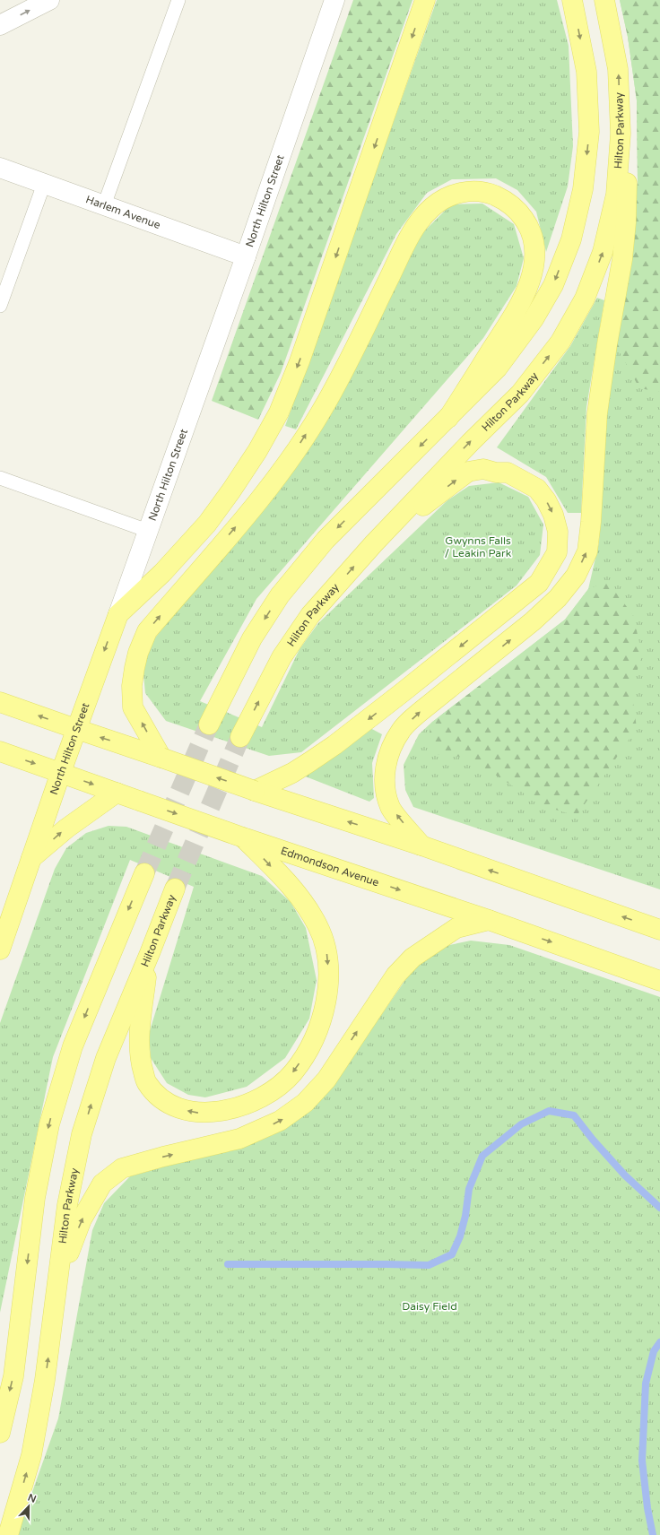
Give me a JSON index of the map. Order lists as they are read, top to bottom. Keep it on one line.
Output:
{"streets":{"main road":["Hilton Parkway","North Hilton Street","Edmondson Avenue"],"street":["Harlem Avenue"]},"crossings":[["North Hilton Street","Harlem Avenue"],["North Hilton Street","Edmondson Avenue"]],"parks":["Gwynns Falls / Leakin Park","Daisy Field"],"north":"top"}
